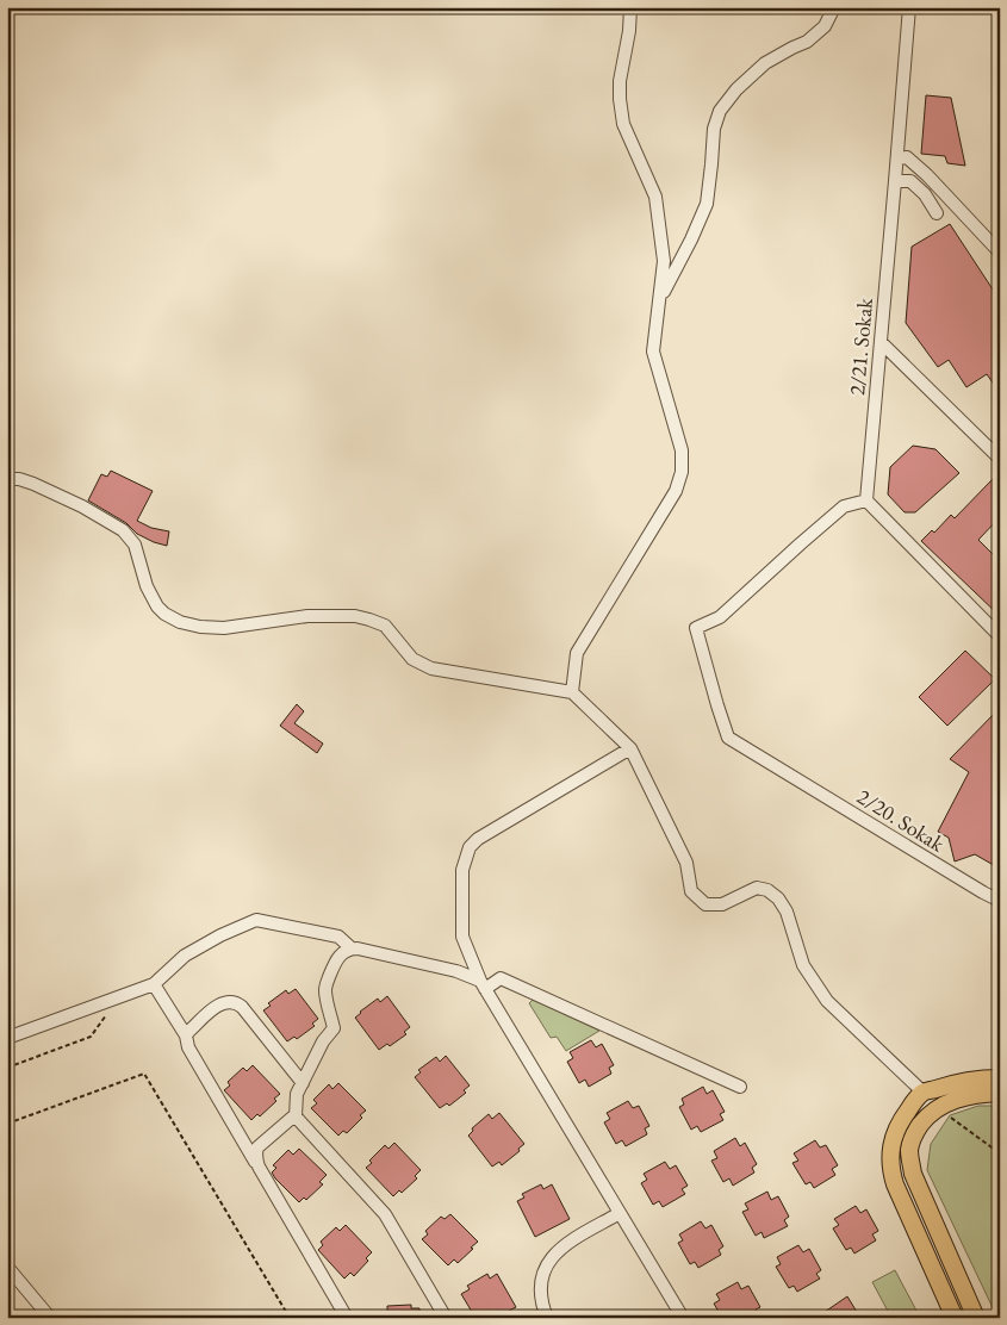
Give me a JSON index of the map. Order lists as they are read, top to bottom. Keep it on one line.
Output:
{"streets":{"street":["2/21. Sokak","2/20. Sokak"]},"crossings":[["2/21. Sokak","2/20. Sokak"]]}
